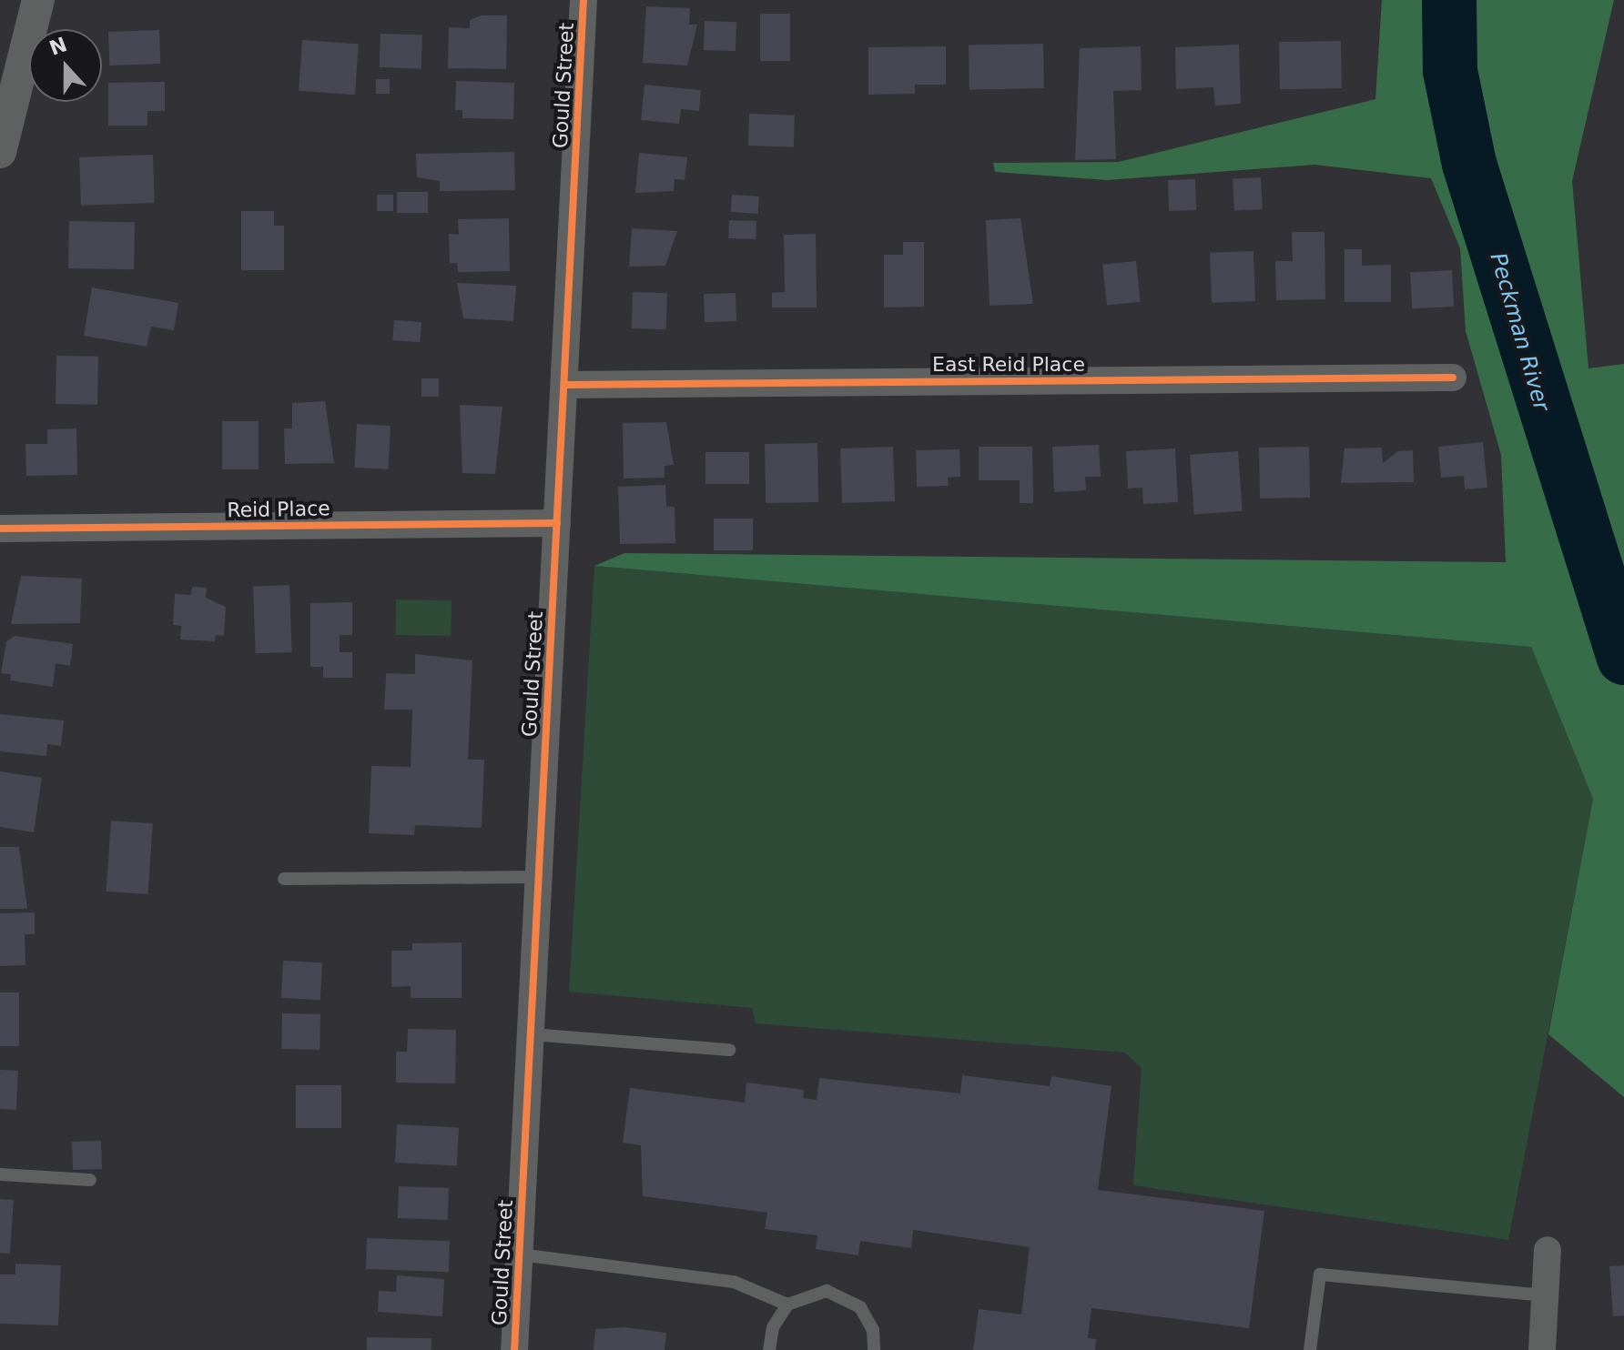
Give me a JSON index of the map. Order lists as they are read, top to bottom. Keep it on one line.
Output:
{"streets":{"street":["Gould Street","East Reid Place","Reid Place"]},"crossings":[["Gould Street","East Reid Place"],["Gould Street","Reid Place"]],"water":["Peckman River"],"north":"top"}
